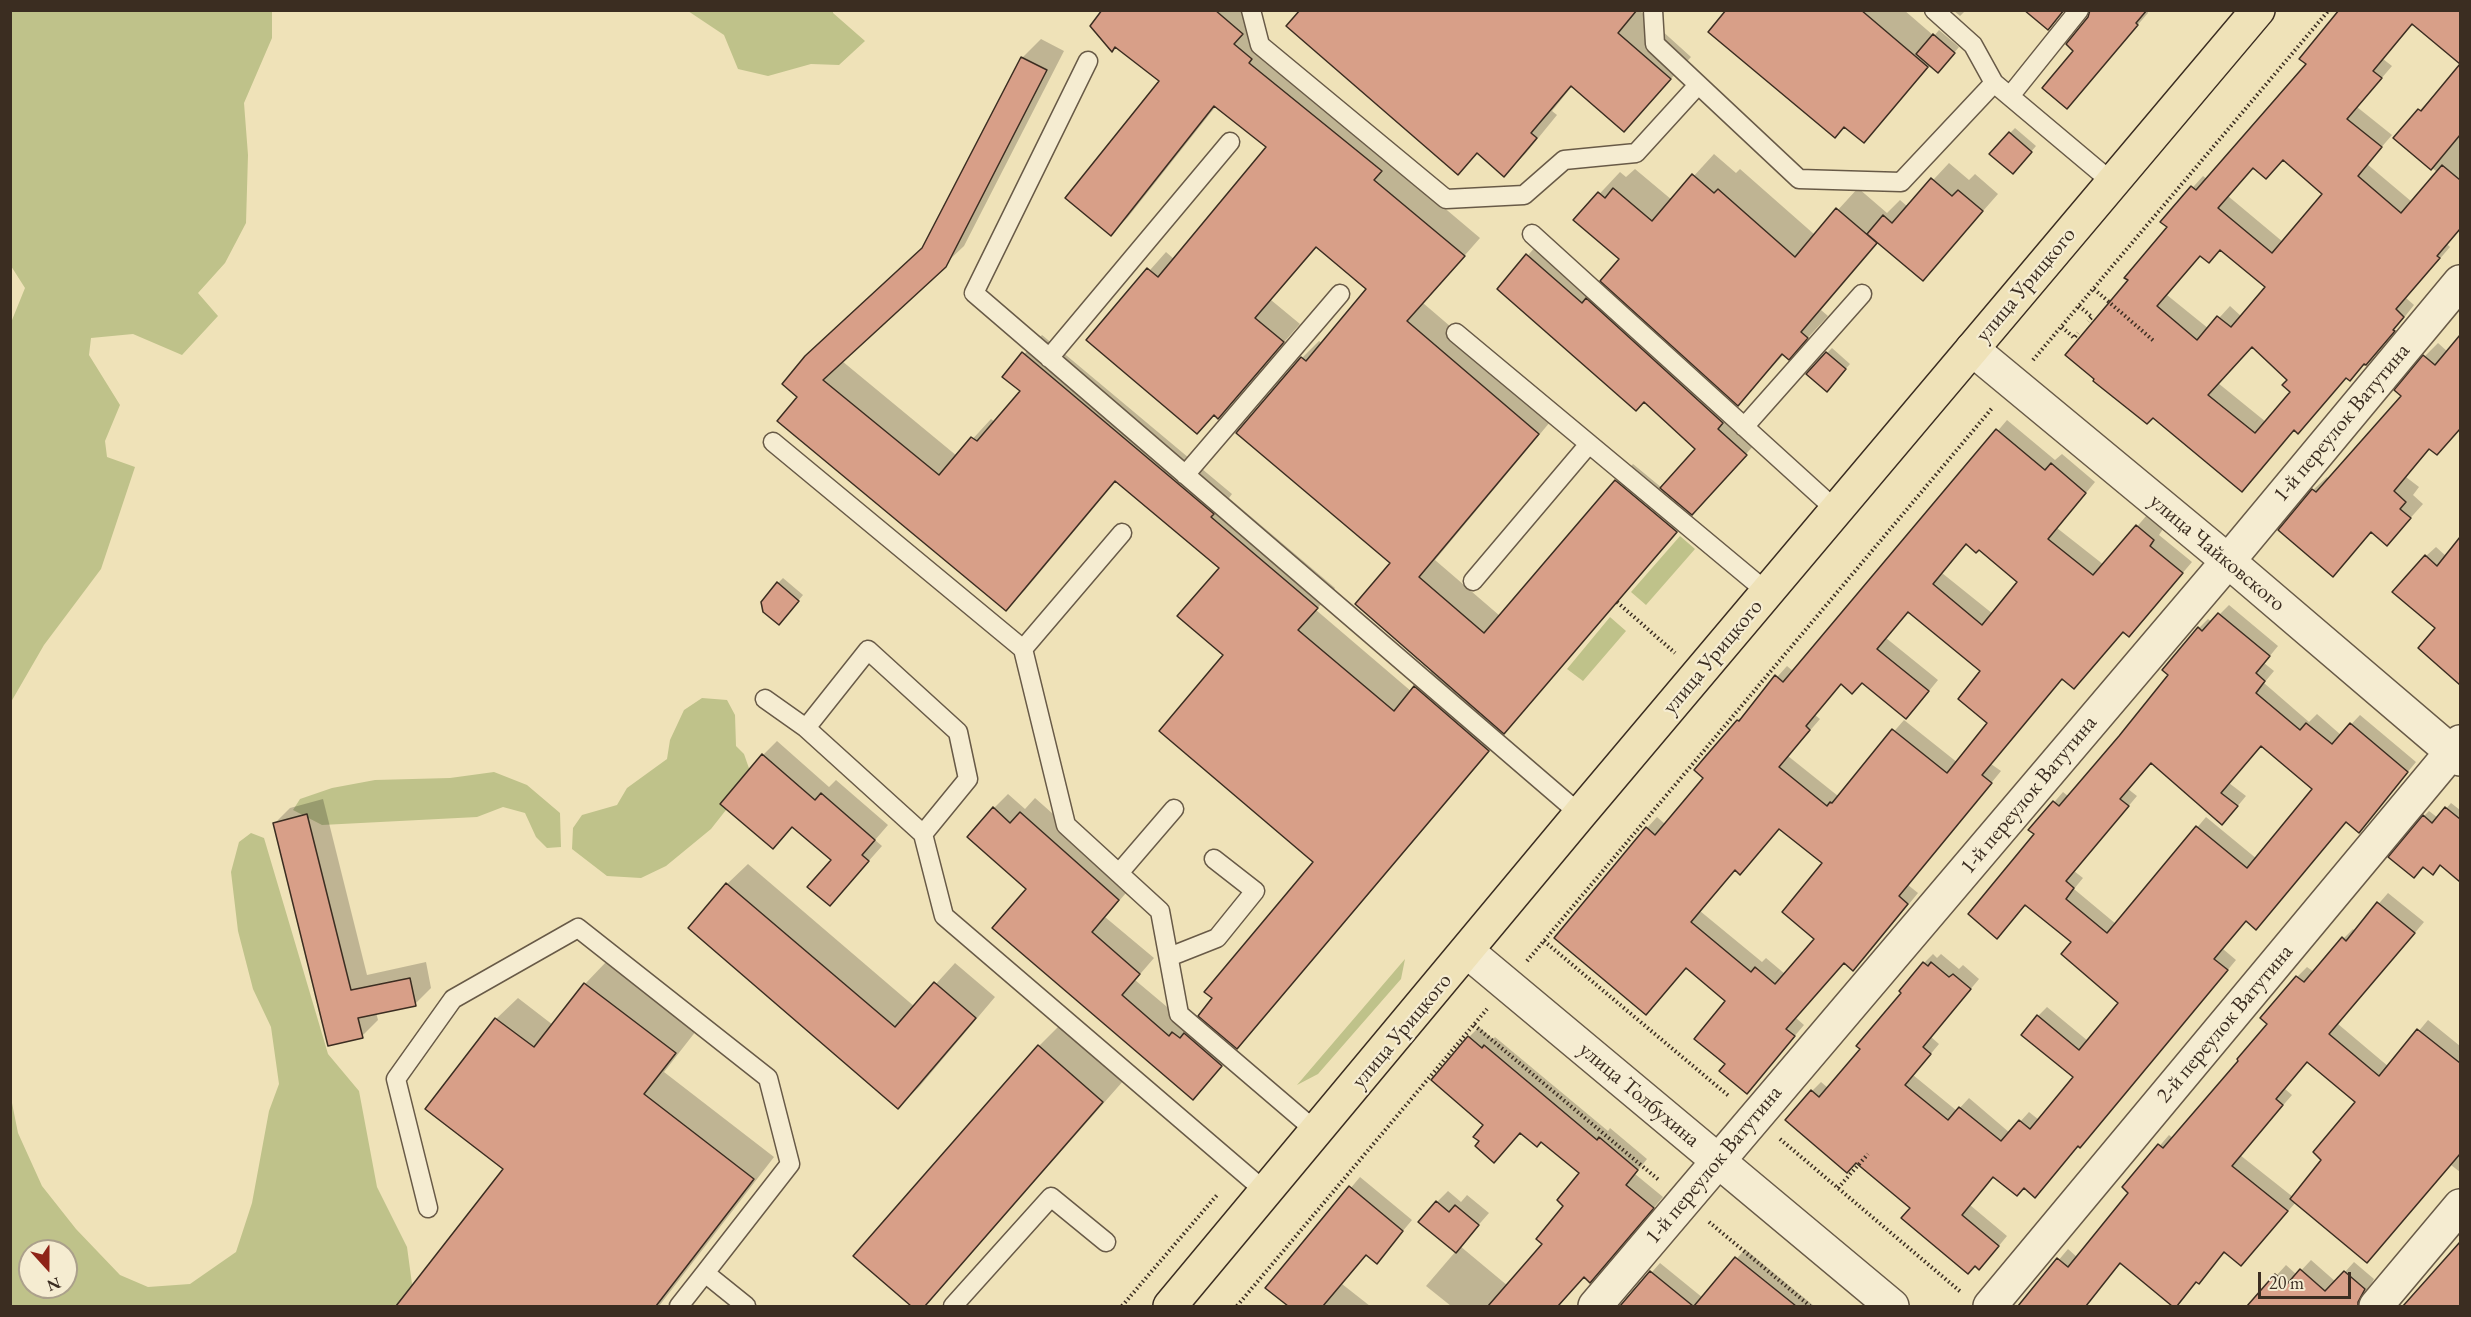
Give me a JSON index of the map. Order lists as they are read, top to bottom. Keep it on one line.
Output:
{"streets":{"main road":["улица Урицкого"],"street":["1-й переулок Ватутина","улица Чайковского","2-й переулок Ватутина","улица Толбухина"]},"crossings":[["улица Урицкого","улица Чайковского"],["улица Урицкого","улица Толбухина"],["1-й переулок Ватутина","улица Чайковского"],["1-й переулок Ватутина","улица Толбухина"],["улица Чайковского","2-й переулок Ватутина"]],"scale_bar":"20 m","north":"bottom"}
